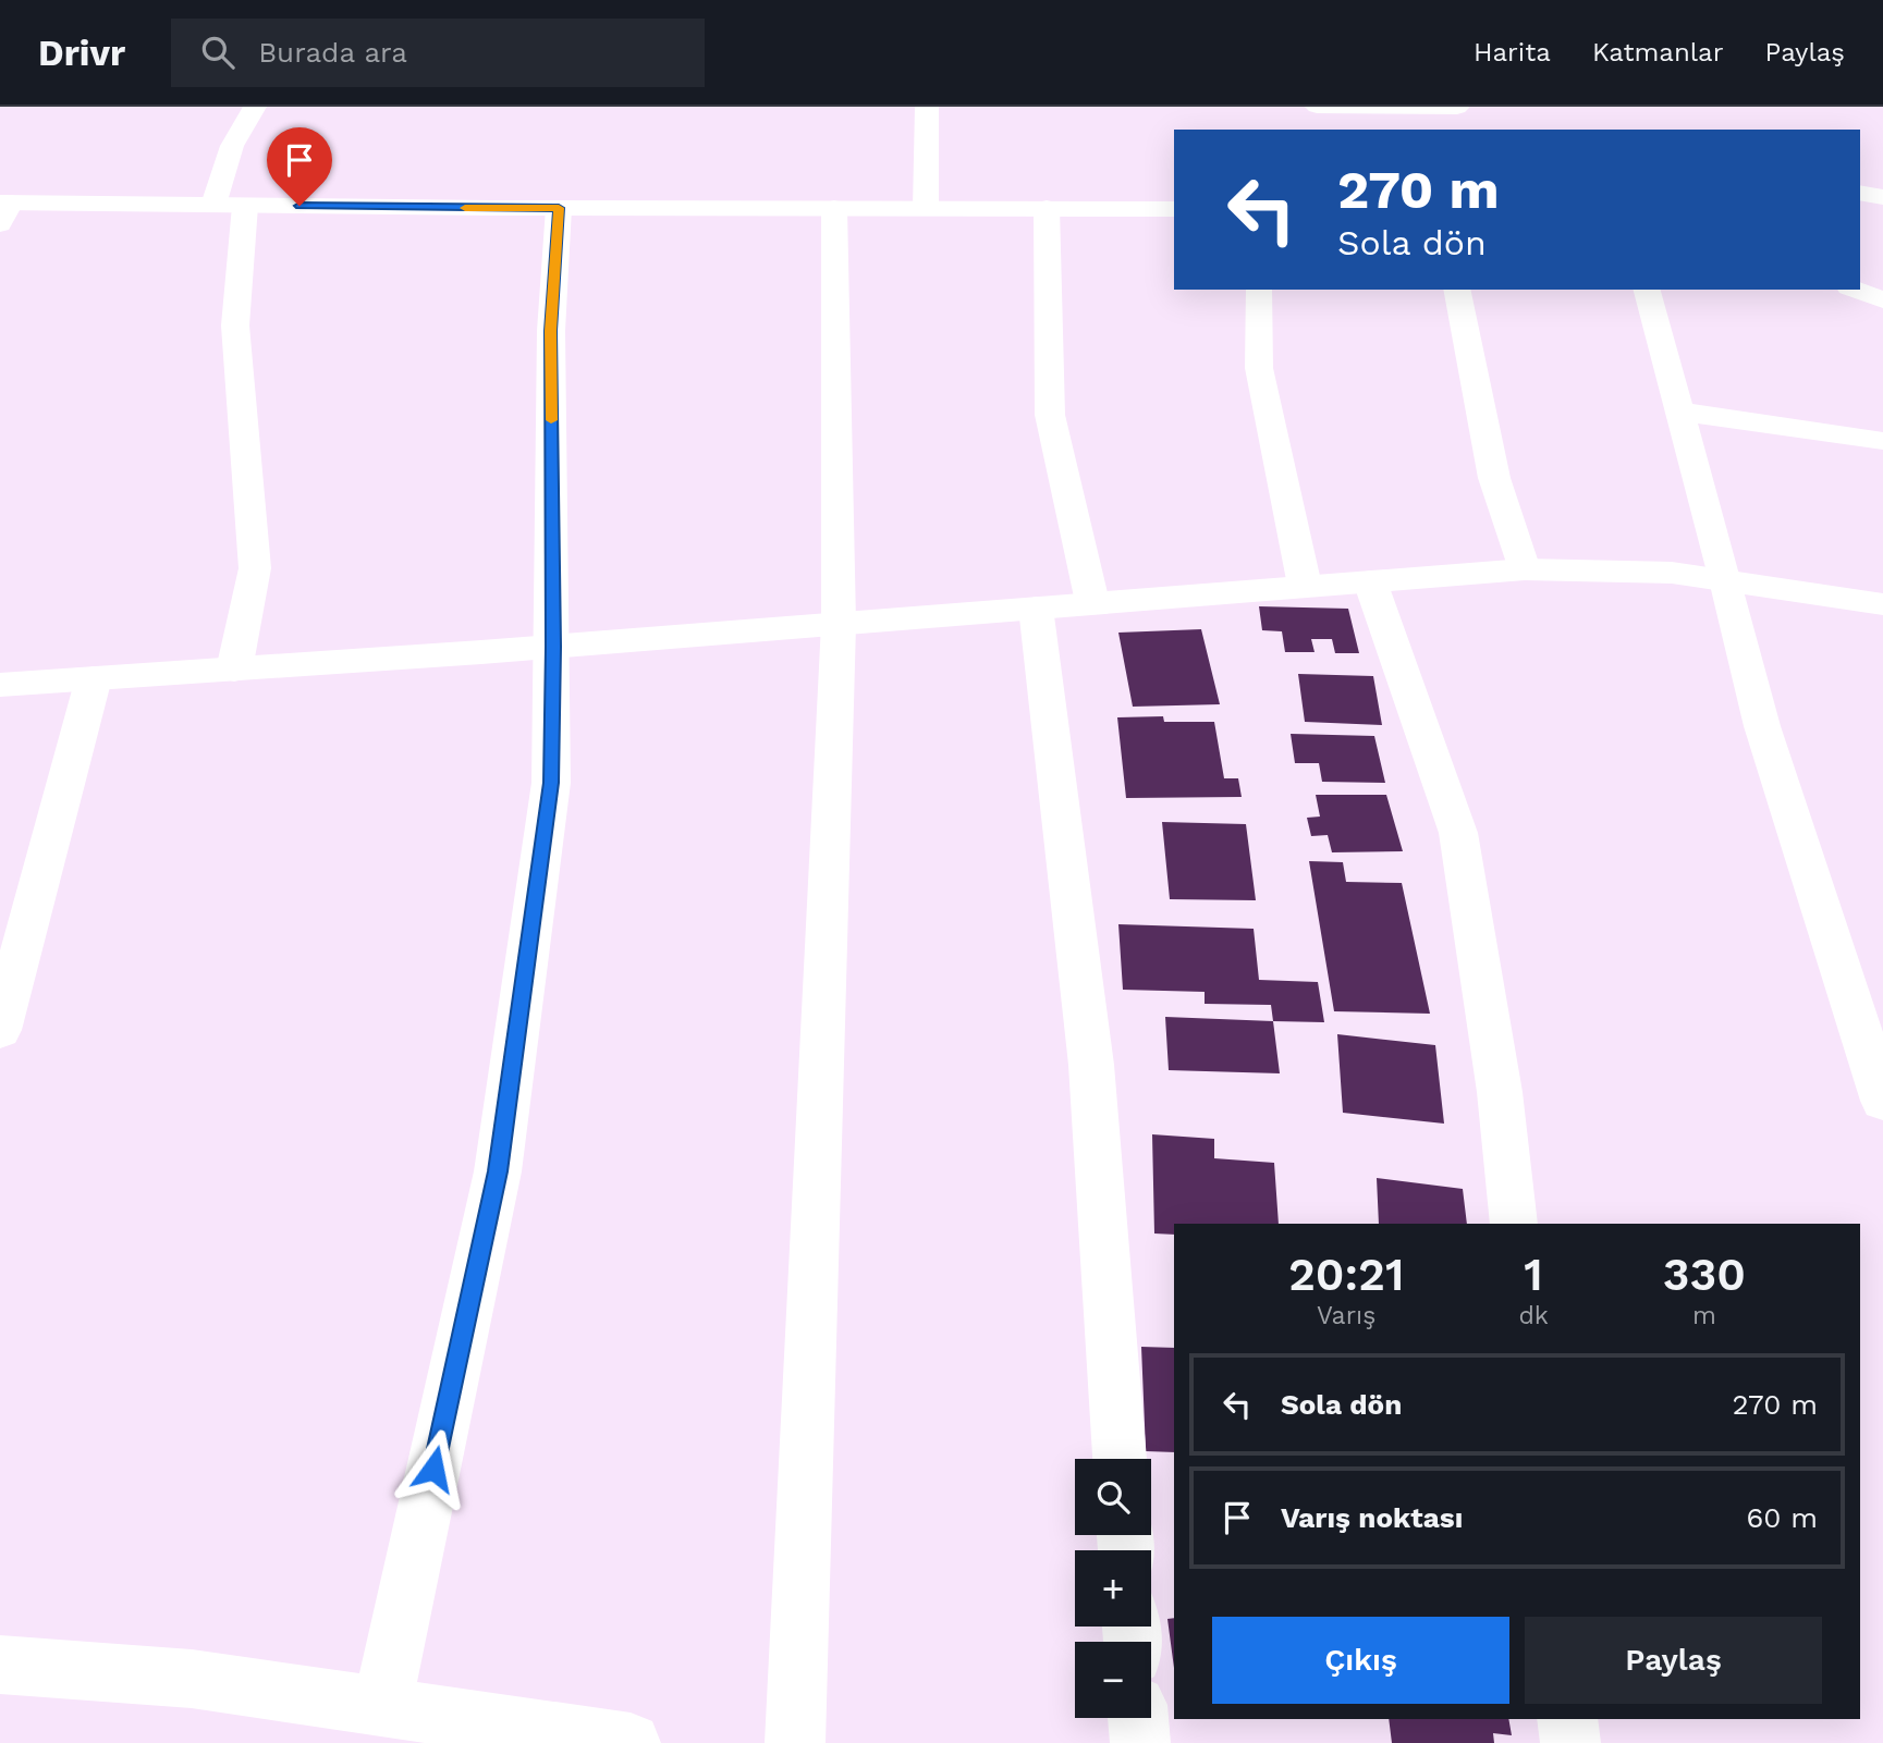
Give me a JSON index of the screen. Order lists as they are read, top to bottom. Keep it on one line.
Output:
{"page":{"header":"Drivr","search":"Burada ara","nav":["Harita","Katmanlar","Paylaş"],"turn":["270 m","Sola dön"],"eta":["20:21","Varış","1","dk","330","m"],"list":[{"name":"Sola dön","value":"270 m"},{"name":"Varış noktası","value":"60 m"}],"map_buttons":["+","−"],"buttons":["Çıkış","Paylaş"]}}
